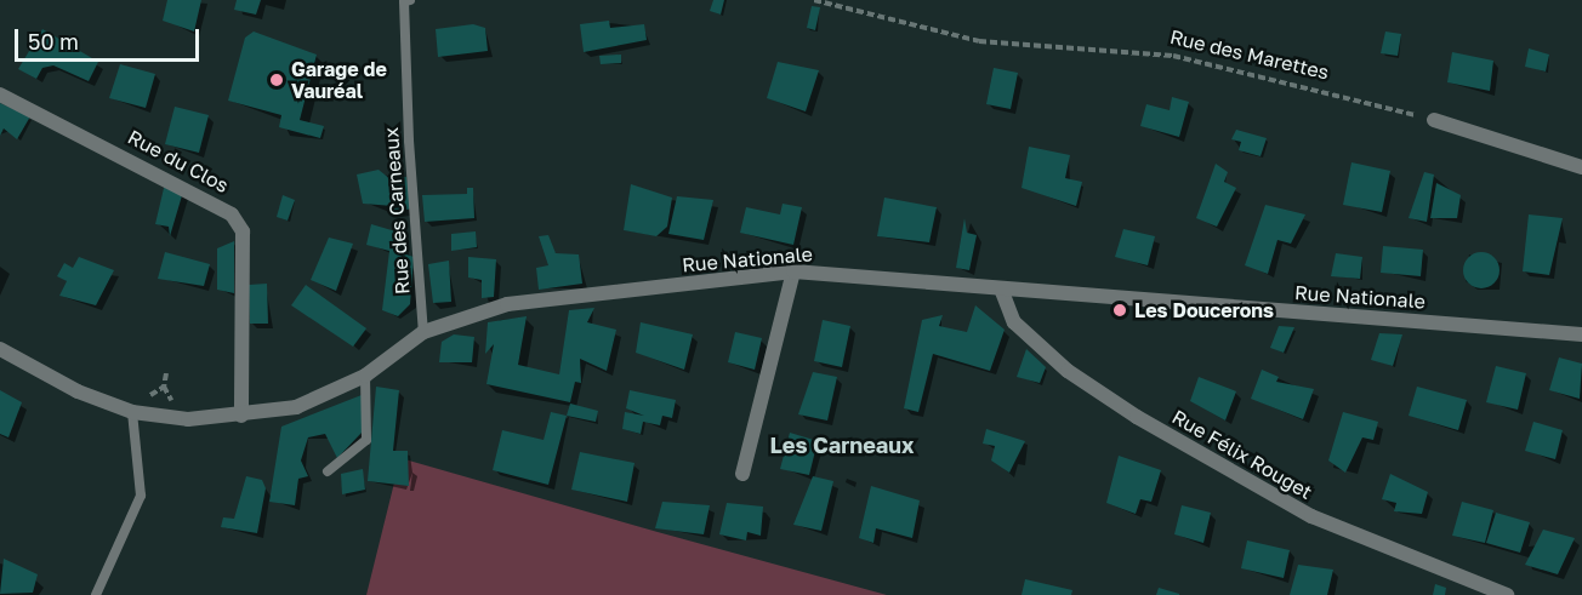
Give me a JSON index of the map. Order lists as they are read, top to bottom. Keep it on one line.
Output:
{"streets":{"street":["Rue du Clos","Rue Nationale","Rue Félix Rouget"],"lane":["Rue des Carneaux"],"path":["Rue des Marettes"]},"crossings":[["Rue du Clos","Rue Nationale"],["Rue des Carneaux","Rue Nationale"],["Rue Nationale","Rue Félix Rouget"]],"districts":["Les Carneaux"],"places":["Garage de Vauréal","Les Doucerons"],"scale_bar":"50 m"}
